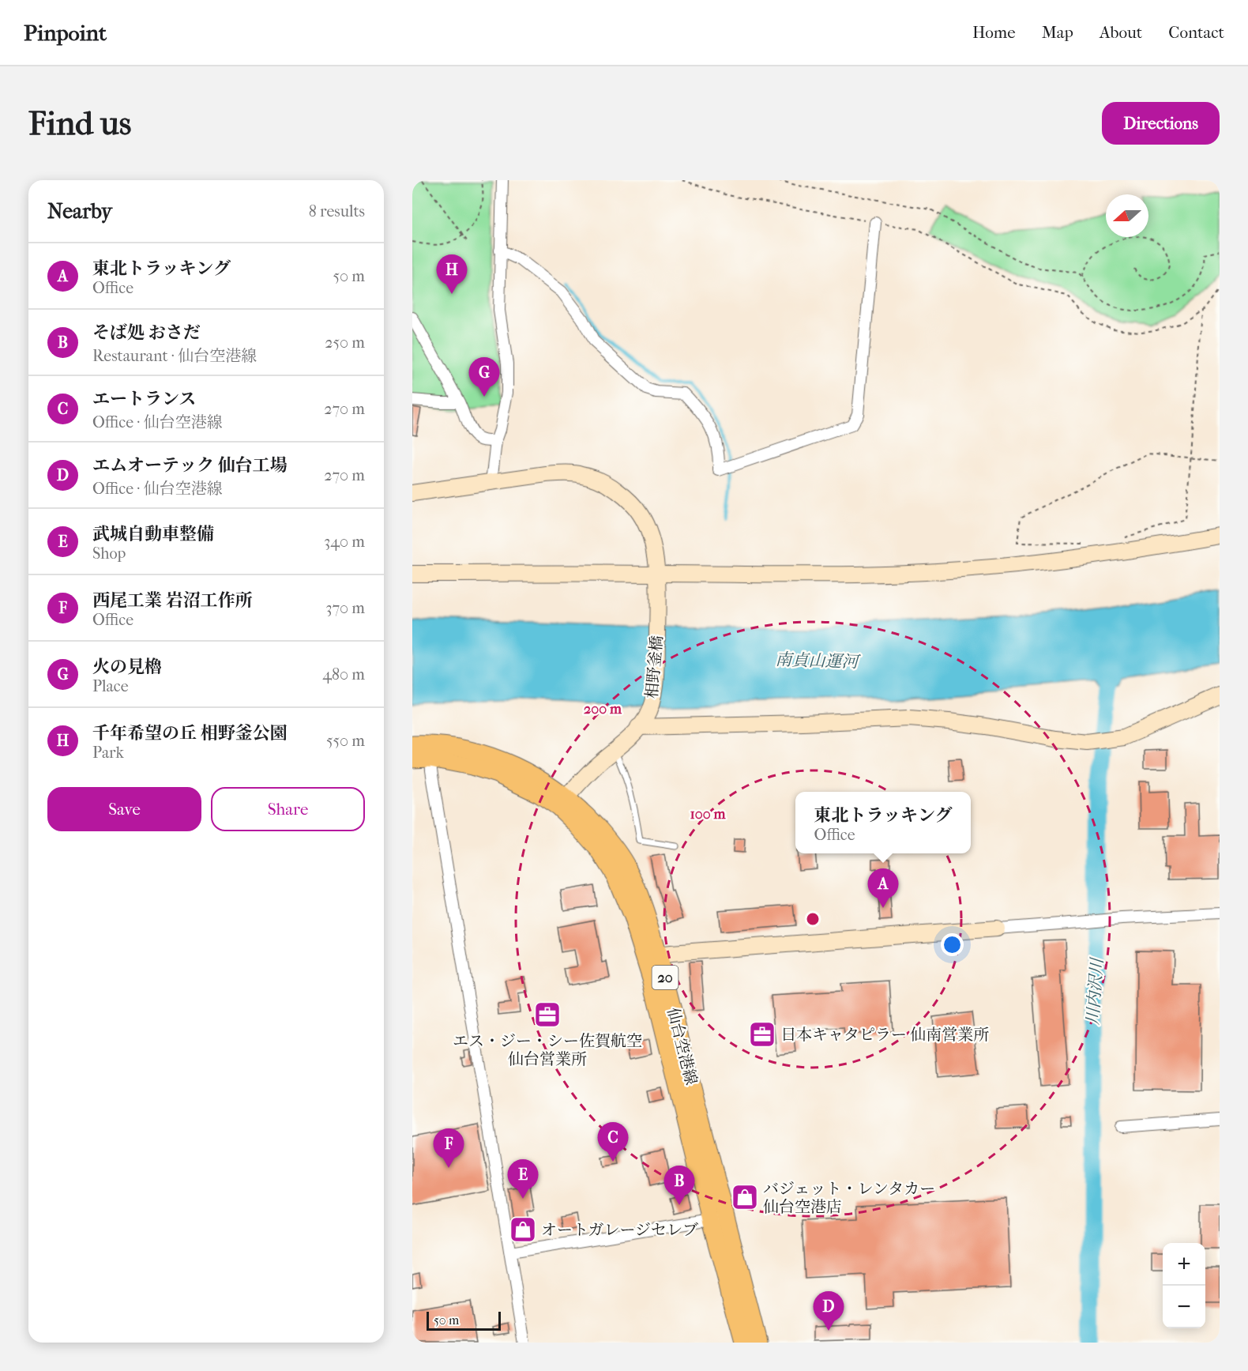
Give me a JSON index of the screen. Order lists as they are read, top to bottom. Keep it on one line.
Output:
{"streets":{"main road":["20","仙台空港線"],"street":["相野釜橋"]},"water":["南貞山運河","川内沢川"],"places":{"office":["エス・ジー・シー佐賀航空 仙台営業所","日本キャタピラー 仙南営業所"],"shop":["バジェット・レンタカー 仙台空港店","オートガレージセレブ"]},"scale_bar":"50 m","north":"left","page":{"header":"Pinpoint","nav":["Home","Map","About","Contact"],"buttons":["Directions",["Save","Share"]],"title":"Find us","heading":["Nearby","8 results"],"list":[{"mark":"A","name":"東北トラッキング","note":"Office","value":"50 m"},{"mark":"B","name":"そば処 おさだ","note":"Restaurant · 仙台空港線","value":"250 m"},{"mark":"C","name":"エートランス","note":"Office · 仙台空港線","value":"270 m"},{"mark":"D","name":"エムオーテック 仙台工場","note":"Office · 仙台空港線","value":"270 m"},{"mark":"E","name":"武城自動車整備","note":"Shop","value":"340 m"},{"mark":"F","name":"西尾工業 岩沼工作所","note":"Office","value":"370 m"},{"mark":"G","name":"火の見櫓","note":"Place","value":"480 m"},{"mark":"H","name":"千年希望の丘 相野釜公園","note":"Park","value":"550 m"}],"pins":["H","G","A","C","F","E","B","D"],"popup":["東北トラッキング","Office"],"map_buttons":["+","−"],"scale":"50 m"},"rings":["200 m","100 m"]}
